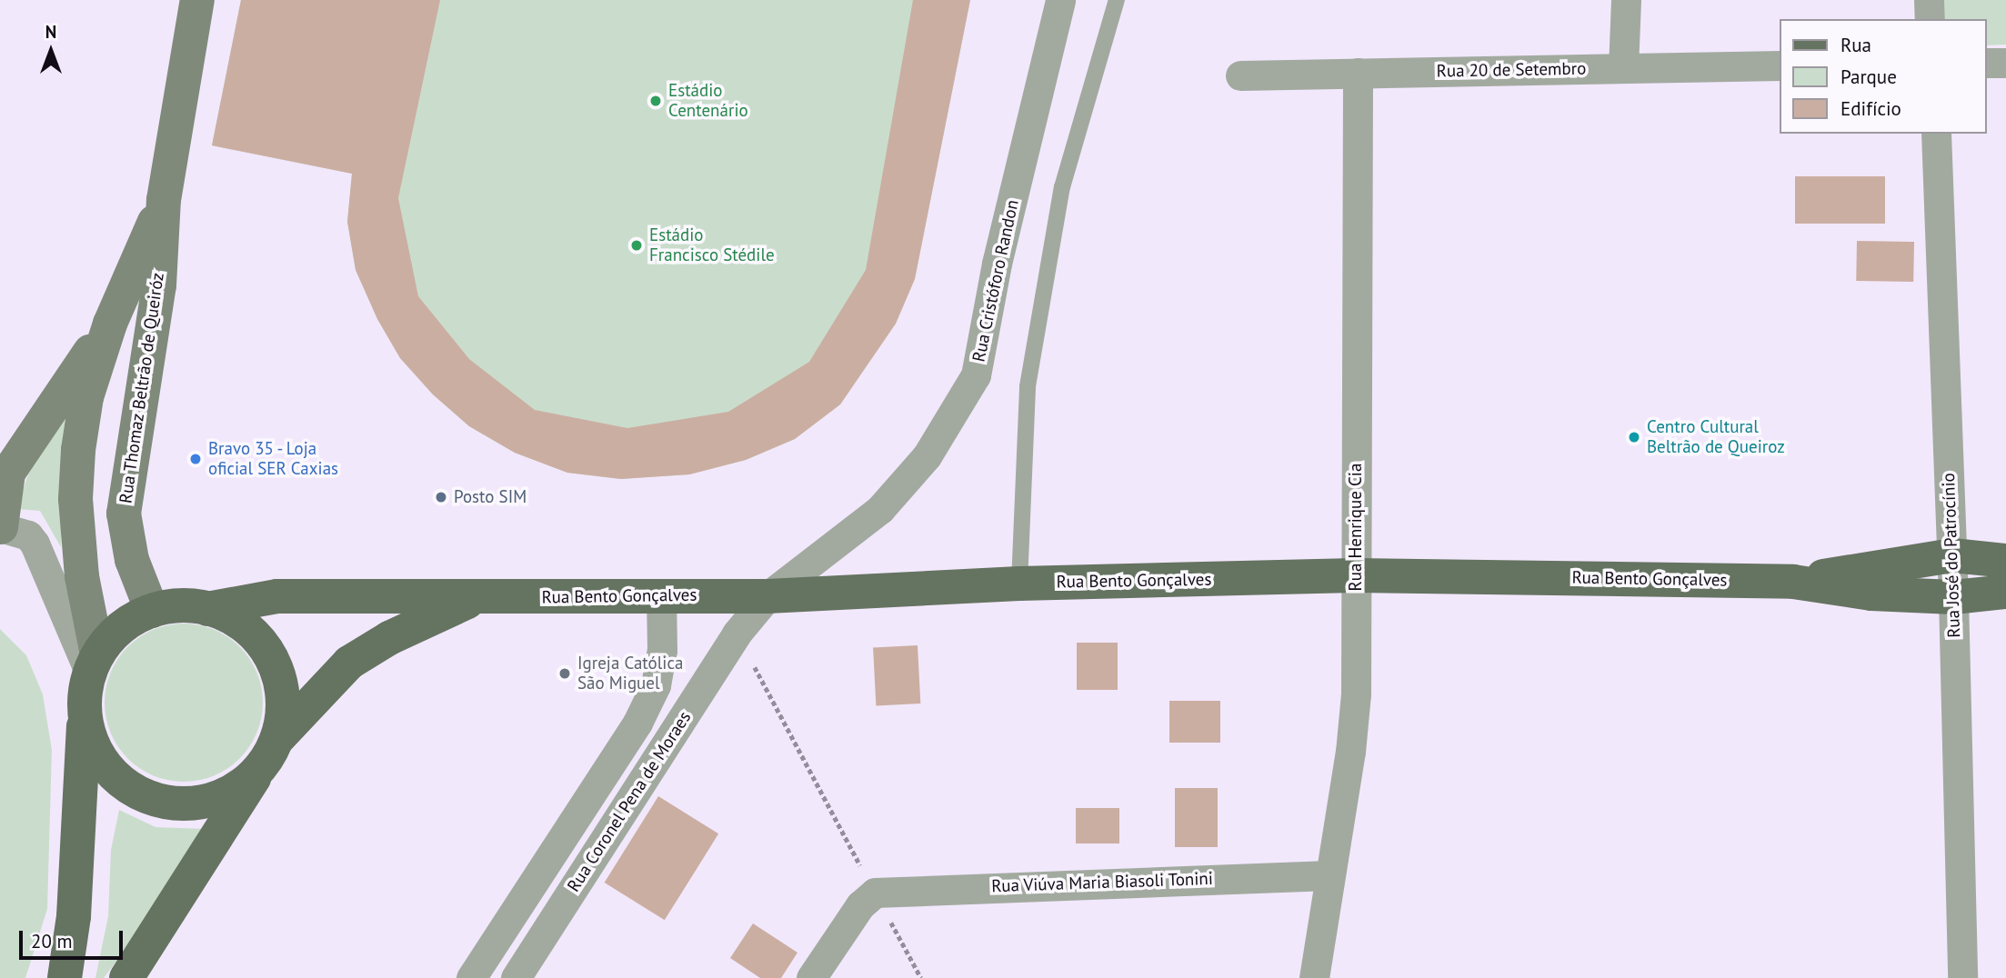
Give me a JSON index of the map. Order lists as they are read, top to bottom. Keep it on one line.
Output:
{"streets":{"main road":["Rua Thomaz Beltrão de Queiróz","Rua Bento Gonçalves"],"street":["Rua 20 de Setembro","Rua Cristóforo Randon","Rua Henrique Cia","Rua José do Patrocínio","Rua Coronel Pena de Moraes","Rua Viúva Maria Biasoli Tonini"]},"crossings":[["Rua 20 de Setembro","Rua Henrique Cia"],["Rua Cristóforo Randon","Rua Bento Gonçalves"],["Rua Cristóforo Randon","Rua Coronel Pena de Moraes"],["Rua Thomaz Beltrão de Queiróz","Rua Bento Gonçalves"],["Rua Henrique Cia","Rua Bento Gonçalves"],["Rua Henrique Cia","Rua Viúva Maria Biasoli Tonini"],["Rua José do Patrocínio","Rua Bento Gonçalves"],["Rua Bento Gonçalves","Rua Coronel Pena de Moraes"]],"places":["Estádio Centenário","Estádio Francisco Stédile","Centro Cultural Beltrão de Queiroz","Bravo 35 - Loja oficial SER Caxias","Posto SIM","Igreja Católica São Miguel"],"legend":["Rua","Parque","Edifício"],"scale_bar":"20 m","north":"top"}
